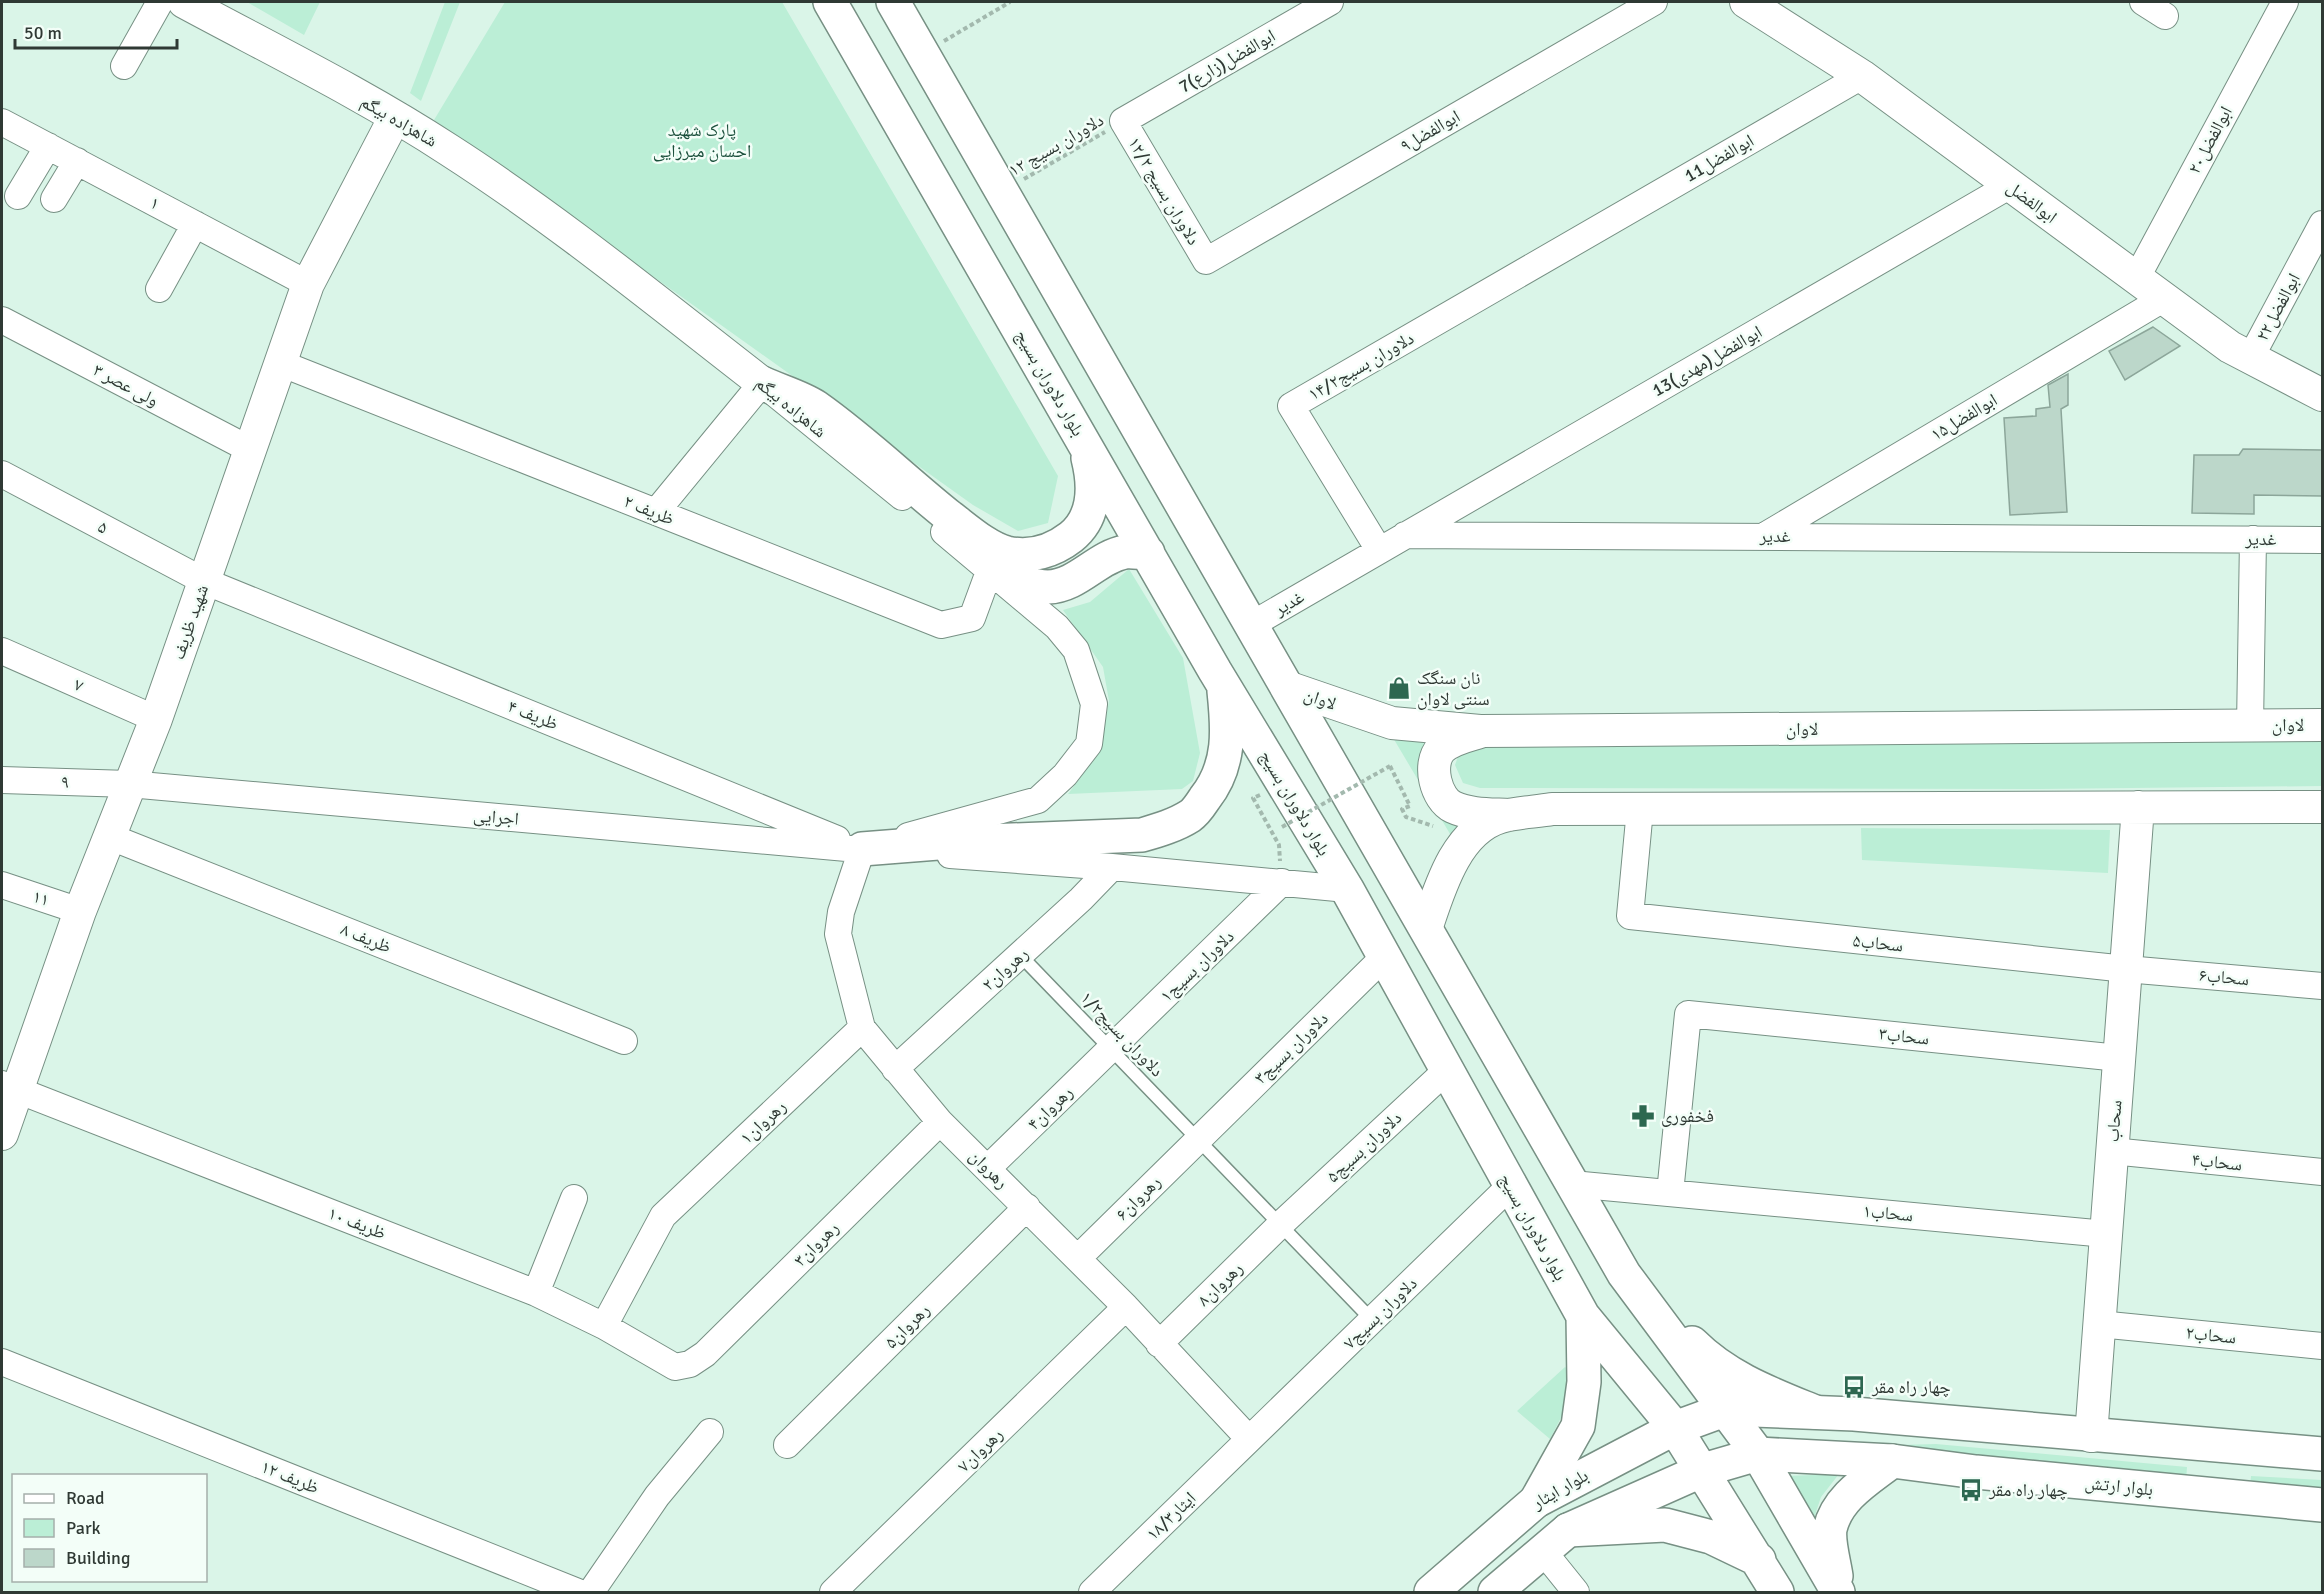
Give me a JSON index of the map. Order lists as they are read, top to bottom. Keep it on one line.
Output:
{"streets":{"main road":["بلوار دلاوران بسیج","بلوار ارتش","بلوار ایثار"],"street":["7ابوالفضل(زارع)","شاهزاده بیگم","ابوالفضل۹","ابوالفضل۲۰","11ابوالفضل","دلاوران بسیج ۱۲/۲","ابوالفضل","۱","ابوالفضل۲۲","13ابوالفضل(مهدی)","۱۴/۲دلاوران بسیج","ولی عصر ۳","ابوالفضل۱۵","ظریف ۲","۵","غدیر","شهید ظریف","۷","لاوان","ظریف ۴","۹","اجرایی","۱۱","ظریف ۸","۵سحاب","دلاوران بسیج۱","رهروان۲","۶سحاب","۳سحاب","دلاوران بسیج۳","رهروان۴","سحاب","رهروان۱","دلاوران بسیج۵","۴سحاب","رهروان","رهروان۶","۱سحاب","ظریف ۱۰","رهروان۳","رهروان۸","دلاوران بسیج۷","رهروان۵","۲سحاب","رهروان۷","ظریف ۱۲","ایثار۱۸/۳"],"lane":["دلاوران بسیج۱/۲"],"path":["دلاوران بسیج ۱۲"]},"crossings":[["7ابوالفضل(زارع)","دلاوران بسیج ۱۲"],["7ابوالفضل(زارع)","دلاوران بسیج ۱۲/۲"],["شاهزاده بیگم","ظریف ۲"],["شاهزاده بیگم","شهید ظریف"],["شاهزاده بیگم","ظریف ۴"],["شاهزاده بیگم","اجرایی"],["شاهزاده بیگم","رهروان"],["ابوالفضل۹","دلاوران بسیج ۱۲/۲"],["ابوالفضل۲۰","ابوالفضل"],["دلاوران بسیج ۱۲","دلاوران بسیج ۱۲/۲"],["11ابوالفضل","ابوالفضل"],["11ابوالفضل","۱۴/۲دلاوران بسیج"],["ابوالفضل","ابوالفضل۲۲"],["ابوالفضل","13ابوالفضل(مهدی)"],["ابوالفضل","ابوالفضل۱۵"],["۱","شهید ظریف"],["13ابوالفضل(مهدی)","غدیر"],["۱۴/۲دلاوران بسیج","غدیر"],["بلوار دلاوران بسیج","اجرایی"],["بلوار دلاوران بسیج","دلاوران بسیج۳"],["بلوار دلاوران بسیج","دلاوران بسیج۵"],["بلوار دلاوران بسیج","دلاوران بسیج۷"],["بلوار دلاوران بسیج","بلوار ارتش"],["بلوار دلاوران بسیج","بلوار ایثار"],["ولی عصر ۳","شهید ظریف"],["ابوالفضل۱۵","غدیر"],["ظریف ۲","شهید ظریف"],["۵","شهید ظریف"],["۵","ظریف ۴"],["شهید ظریف","۷"],["شهید ظریف","ظریف ۴"],["شهید ظریف","۹"],["شهید ظریف","اجرایی"],["شهید ظریف","۱۱"],["شهید ظریف","ظریف ۸"],["شهید ظریف","ظریف ۱۰"],["ظریف ۴","اجرایی"],["ظریف ۴","رهروان"],["۹","اجرایی"],["اجرایی","دلاوران بسیج۱"],["اجرایی","رهروان۲"],["اجرایی","رهروان"],["۵سحاب","۶سحاب"],["۵سحاب","سحاب"],["دلاوران بسیج۱","دلاوران بسیج۱/۲"],["دلاوران بسیج۱","رهروان۴"],["رهروان۲","دلاوران بسیج۱/۲"],["رهروان۲","رهروان"],["۶سحاب","سحاب"],["دلاوران بسیج۱/۲","دلاوران بسیج۳"],["دلاوران بسیج۱/۲","رهروان۴"],["دلاوران بسیج۱/۲","دلاوران بسیج۵"],["دلاوران بسیج۱/۲","رهروان۶"],["دلاوران بسیج۱/۲","رهروان۸"],["دلاوران بسیج۱/۲","دلاوران بسیج۷"],["۳سحاب","سحاب"],["۳سحاب","۱سحاب"],["دلاوران بسیج۳","رهروان۶"],["رهروان۴","رهروان"],["سحاب","۴سحاب"],["سحاب","۱سحاب"],["سحاب","۲سحاب"],["رهروان۱","رهروان"],["رهروان۱","ظریف ۱۰"],["دلاوران بسیج۵","رهروان۸"],["رهروان","رهروان۶"],["رهروان","رهروان۳"],["رهروان","رهروان۸"],["رهروان","دلاوران بسیج۷"],["رهروان","رهروان۵"],["رهروان","رهروان۷"],["رهروان","ایثار۱۸/۳"],["ظریف ۱۰","رهروان۳"],["دلاوران بسیج۷","ایثار۱۸/۳"]],"parks":["پارک شهید احسان میرزایی"],"places":{"shop":["نان سنگک سنتی لاوان"],"pharmacy":["فخفوری"],"bus stop":["چهار راه مقر‍","چهار راه مقر"]},"legend":["Road","Park","Building"],"scale_bar":"50 m"}
